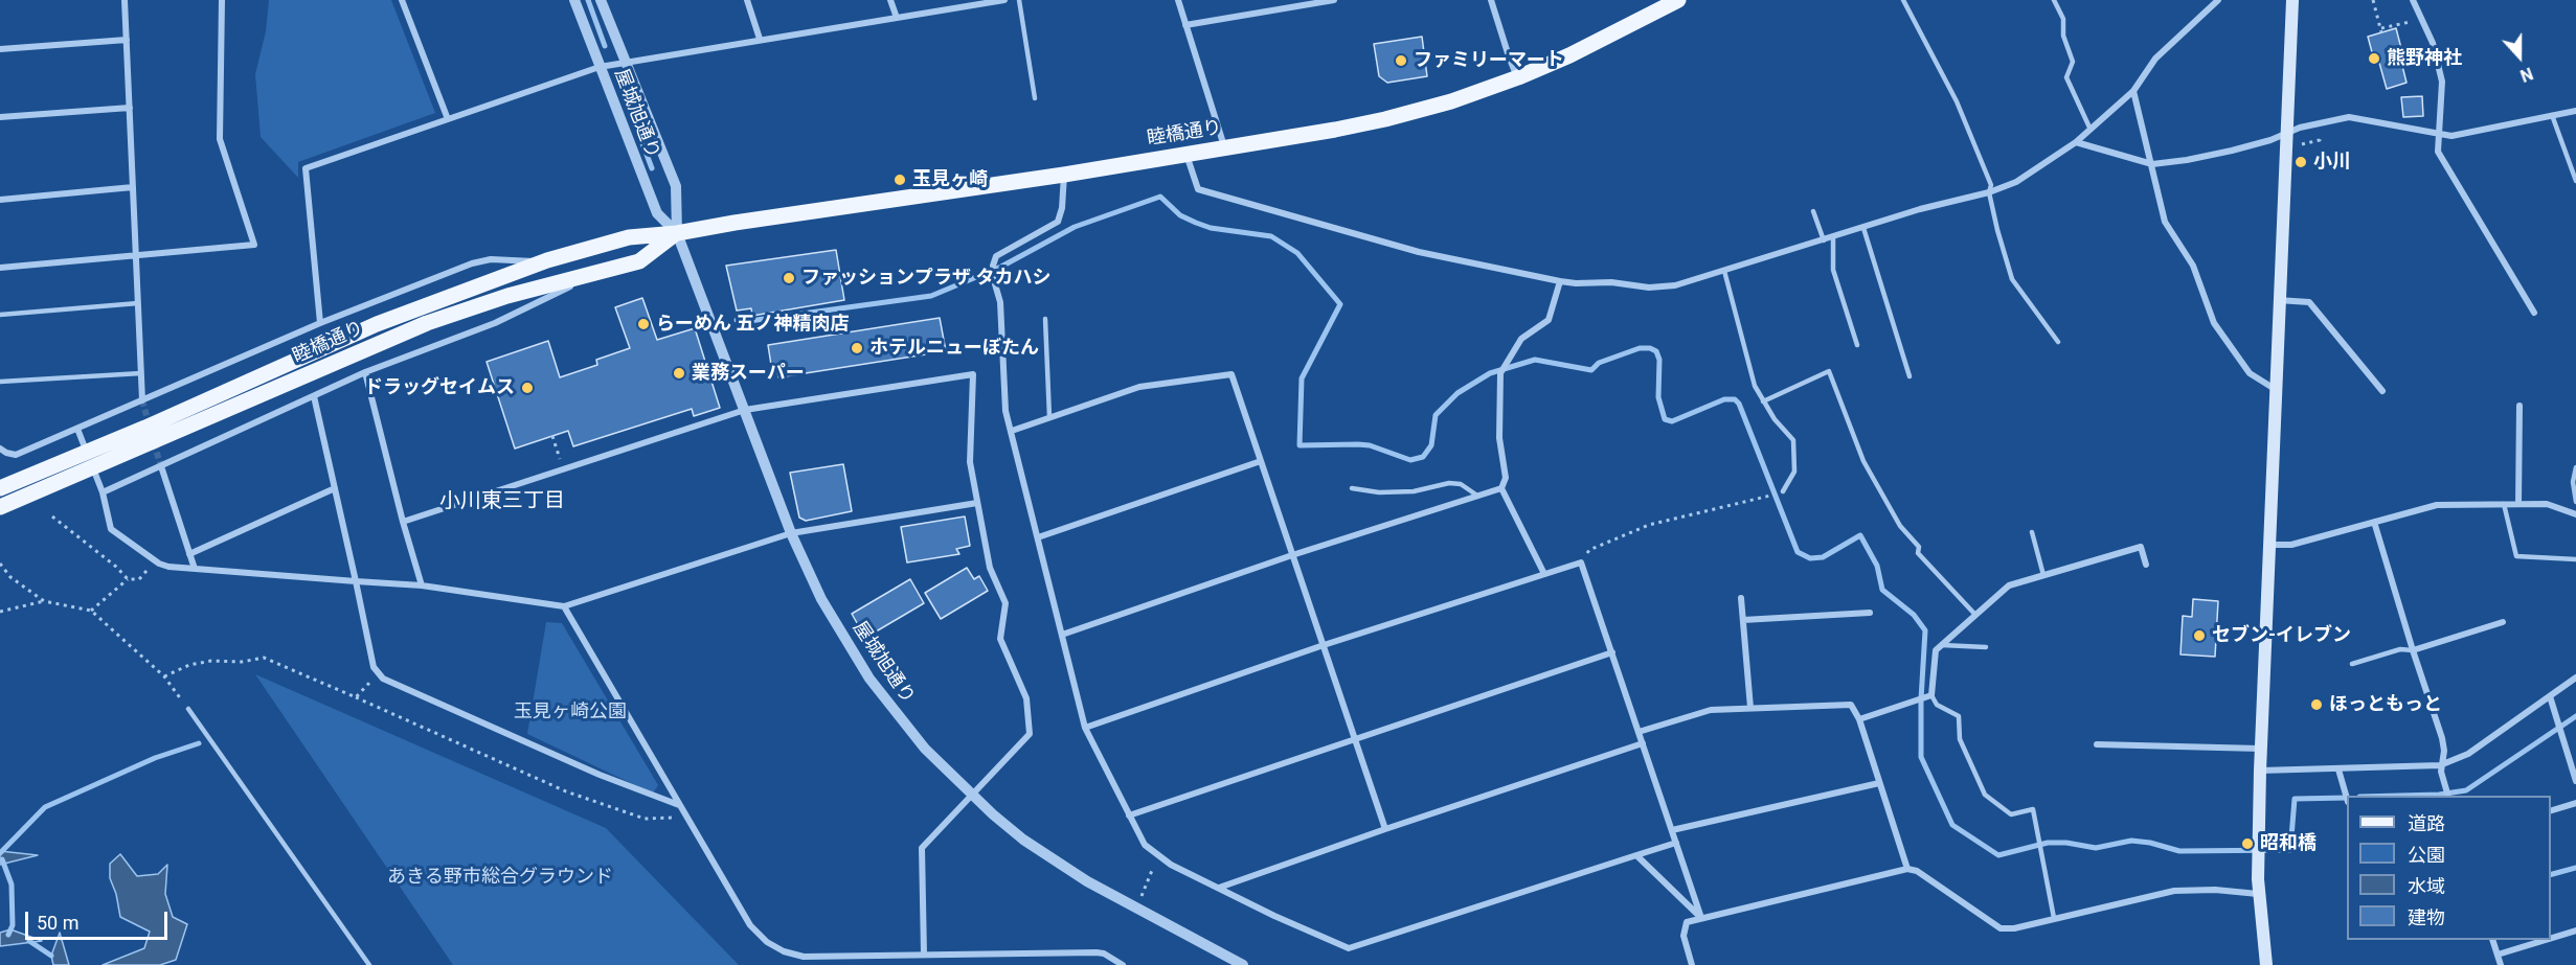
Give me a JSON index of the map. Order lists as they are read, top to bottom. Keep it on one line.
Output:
{"streets":{"main road":["睦橋通り"],"street":["屋城旭通り"]},"crossings":[["屋城旭通り","睦橋通り"]],"districts":["小川東三丁目"],"parks":["玉見ヶ崎公園","あきる野市総合グラウンド"],"places":["熊野神社","ファミリーマート","小川","玉見ヶ崎","ファッションプラザ タカハシ","らーめん 五ノ神精肉店","ホテルニューぼたん","業務スーパー","ドラッグセイムス","セブン-イレブン","ほっともっと","昭和橋"],"legend":["道路","公園","水域","建物"],"scale_bar":"50 m","north":"bottom"}
